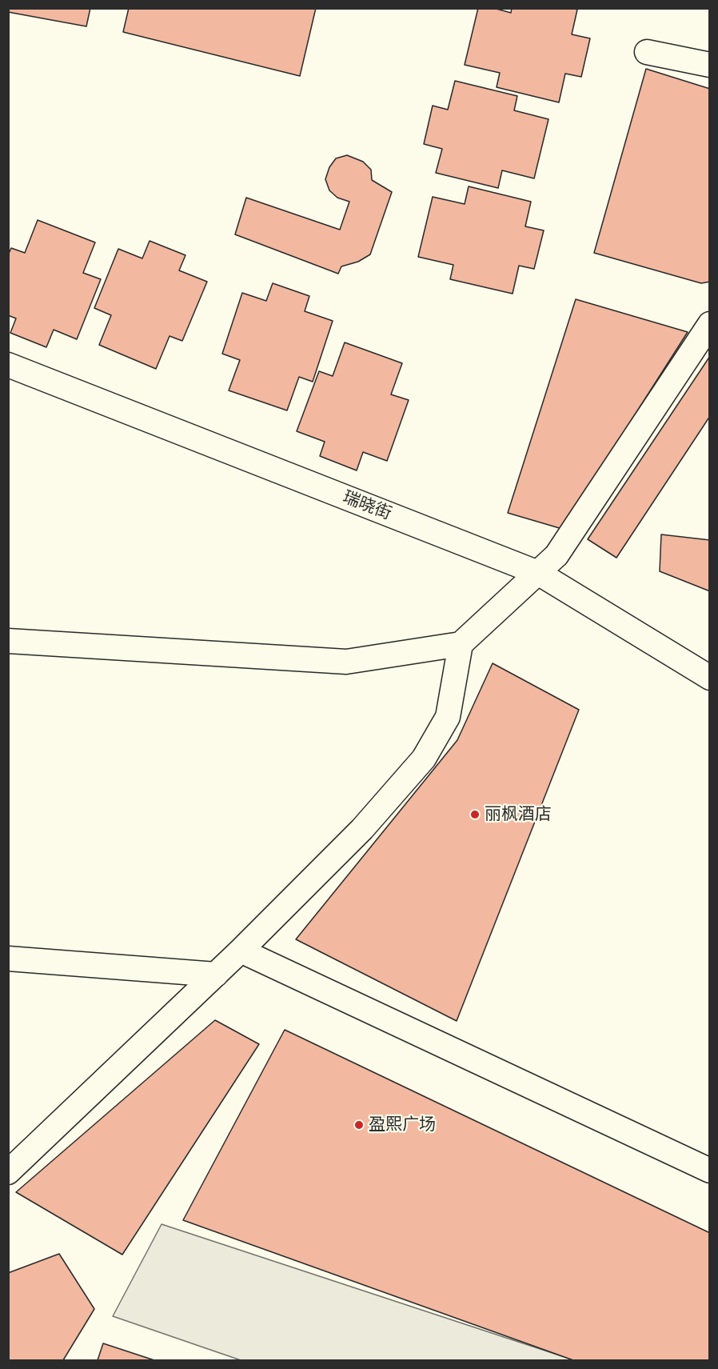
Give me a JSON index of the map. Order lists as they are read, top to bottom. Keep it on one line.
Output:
{"streets":{"street":["瑞晓街"]},"places":["丽枫酒店","盈熙广场"]}
